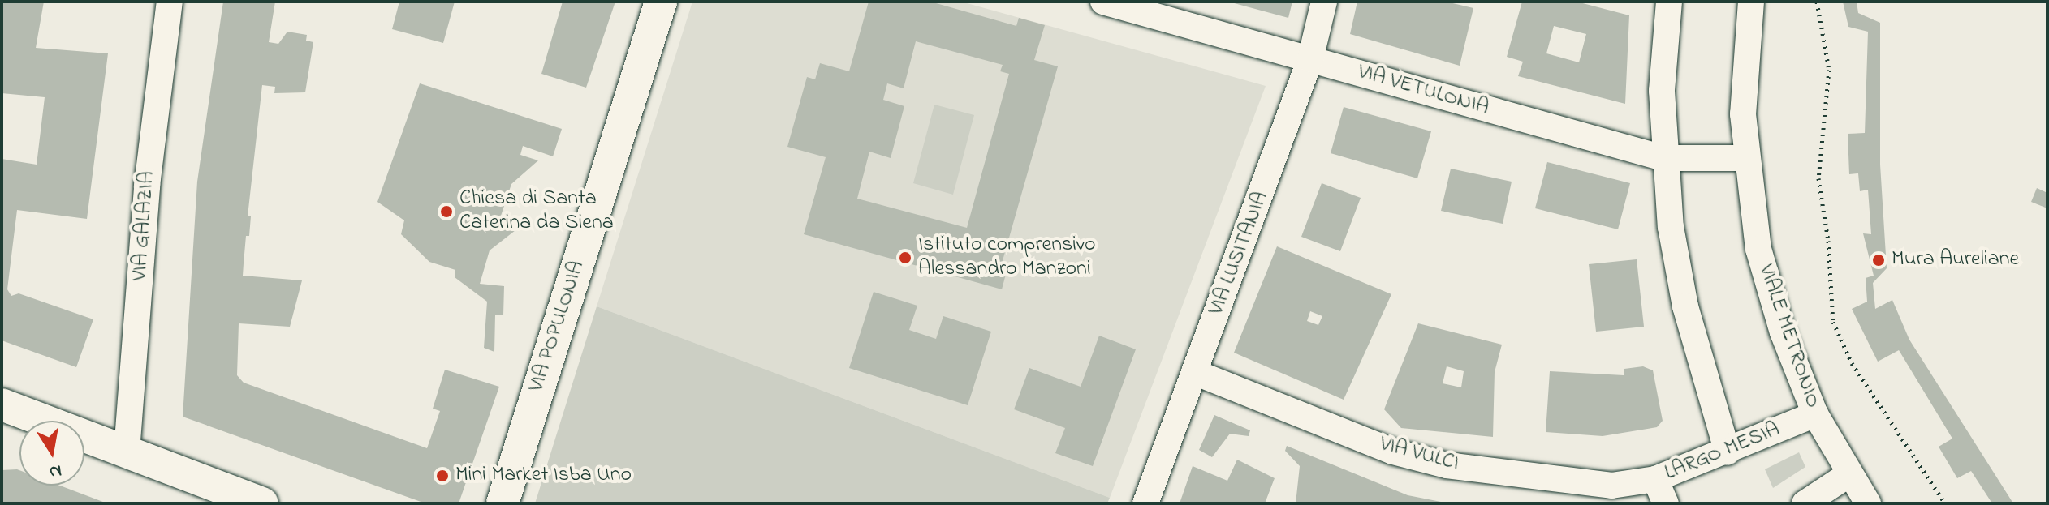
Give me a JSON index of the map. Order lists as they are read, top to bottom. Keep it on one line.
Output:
{"streets":{"street":["VIA VETULONIA","VIA GALAZIA","VIA LUSITANIA","VIA POPULONIA","VIALE METRONIO","LARGO MESIA","VIA VULCI"]},"crossings":[["VIA VETULONIA","VIA LUSITANIA"],["VIA VETULONIA","VIALE METRONIO"],["VIA LUSITANIA","VIA VULCI"],["VIALE METRONIO","LARGO MESIA"],["LARGO MESIA","VIA VULCI"]],"places":["Chiesa di Santa Caterina da Siena","Istituto comprensivo Alessandro Manzoni","Mura Aureliane","Mini Market Isba Uno"],"north":"bottom"}
